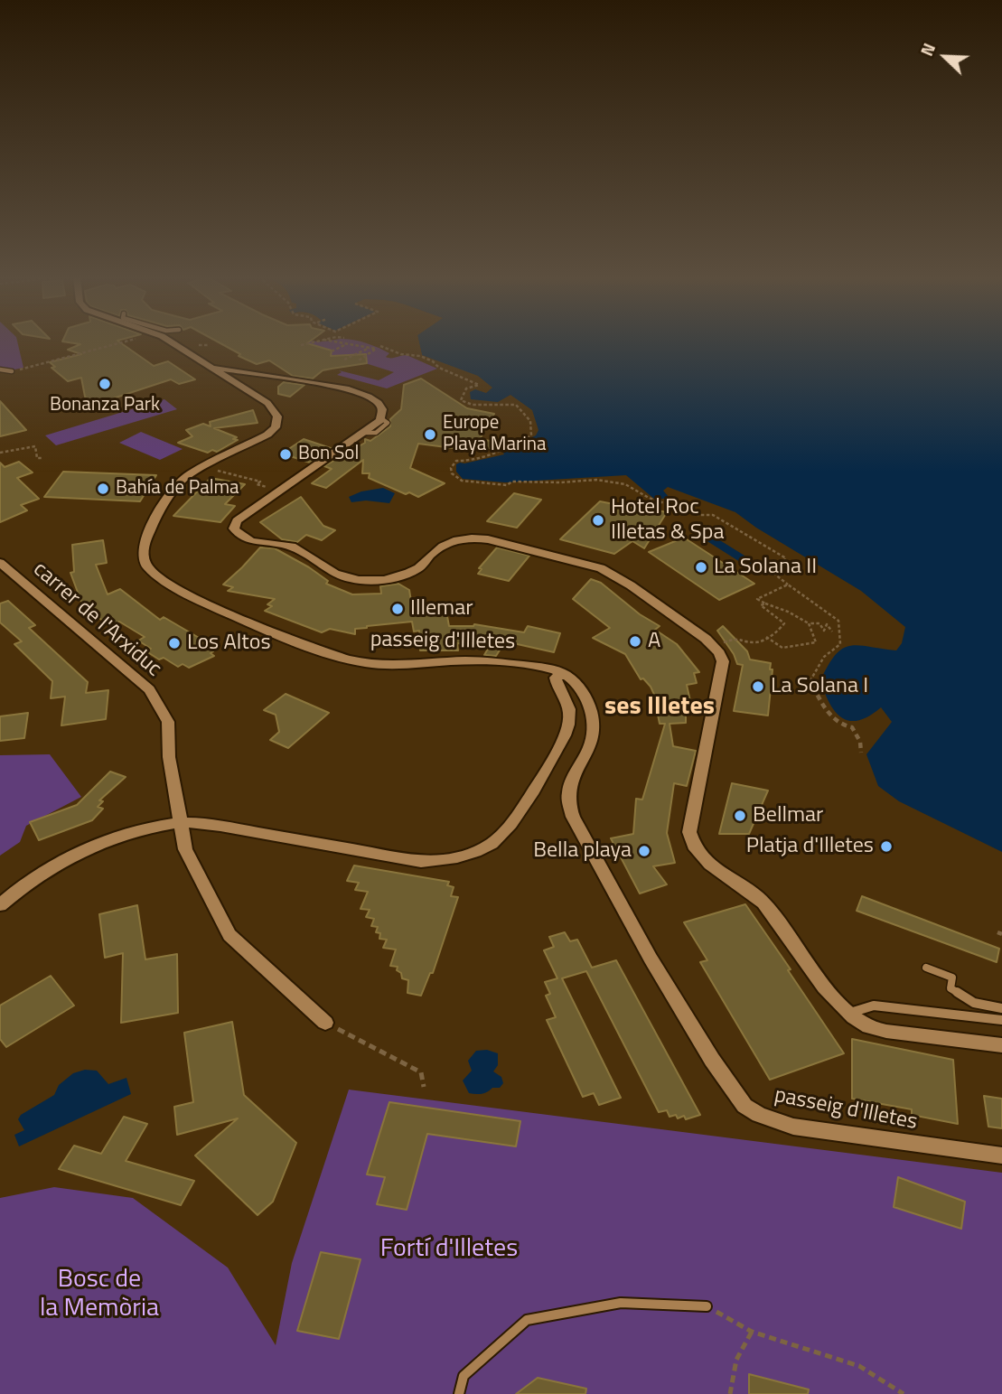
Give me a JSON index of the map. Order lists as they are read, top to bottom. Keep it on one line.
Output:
{"streets":{"street":["carrer de l'Arxiduc","passeig d'Illetes"]},"districts":["ses Illetes"],"parks":["Fortí d'Illetes","Bosc de la Memòria"],"places":["Bonanza Park","Europe Playa Marina","Bon Sol","Bahía de Palma","Hotel Roc Illetas & Spa","La Solana II","Illemar","A","Los Altos","La Solana I","Bellmar","Platja d'Illetes","Bella playa"],"north":"top left"}
